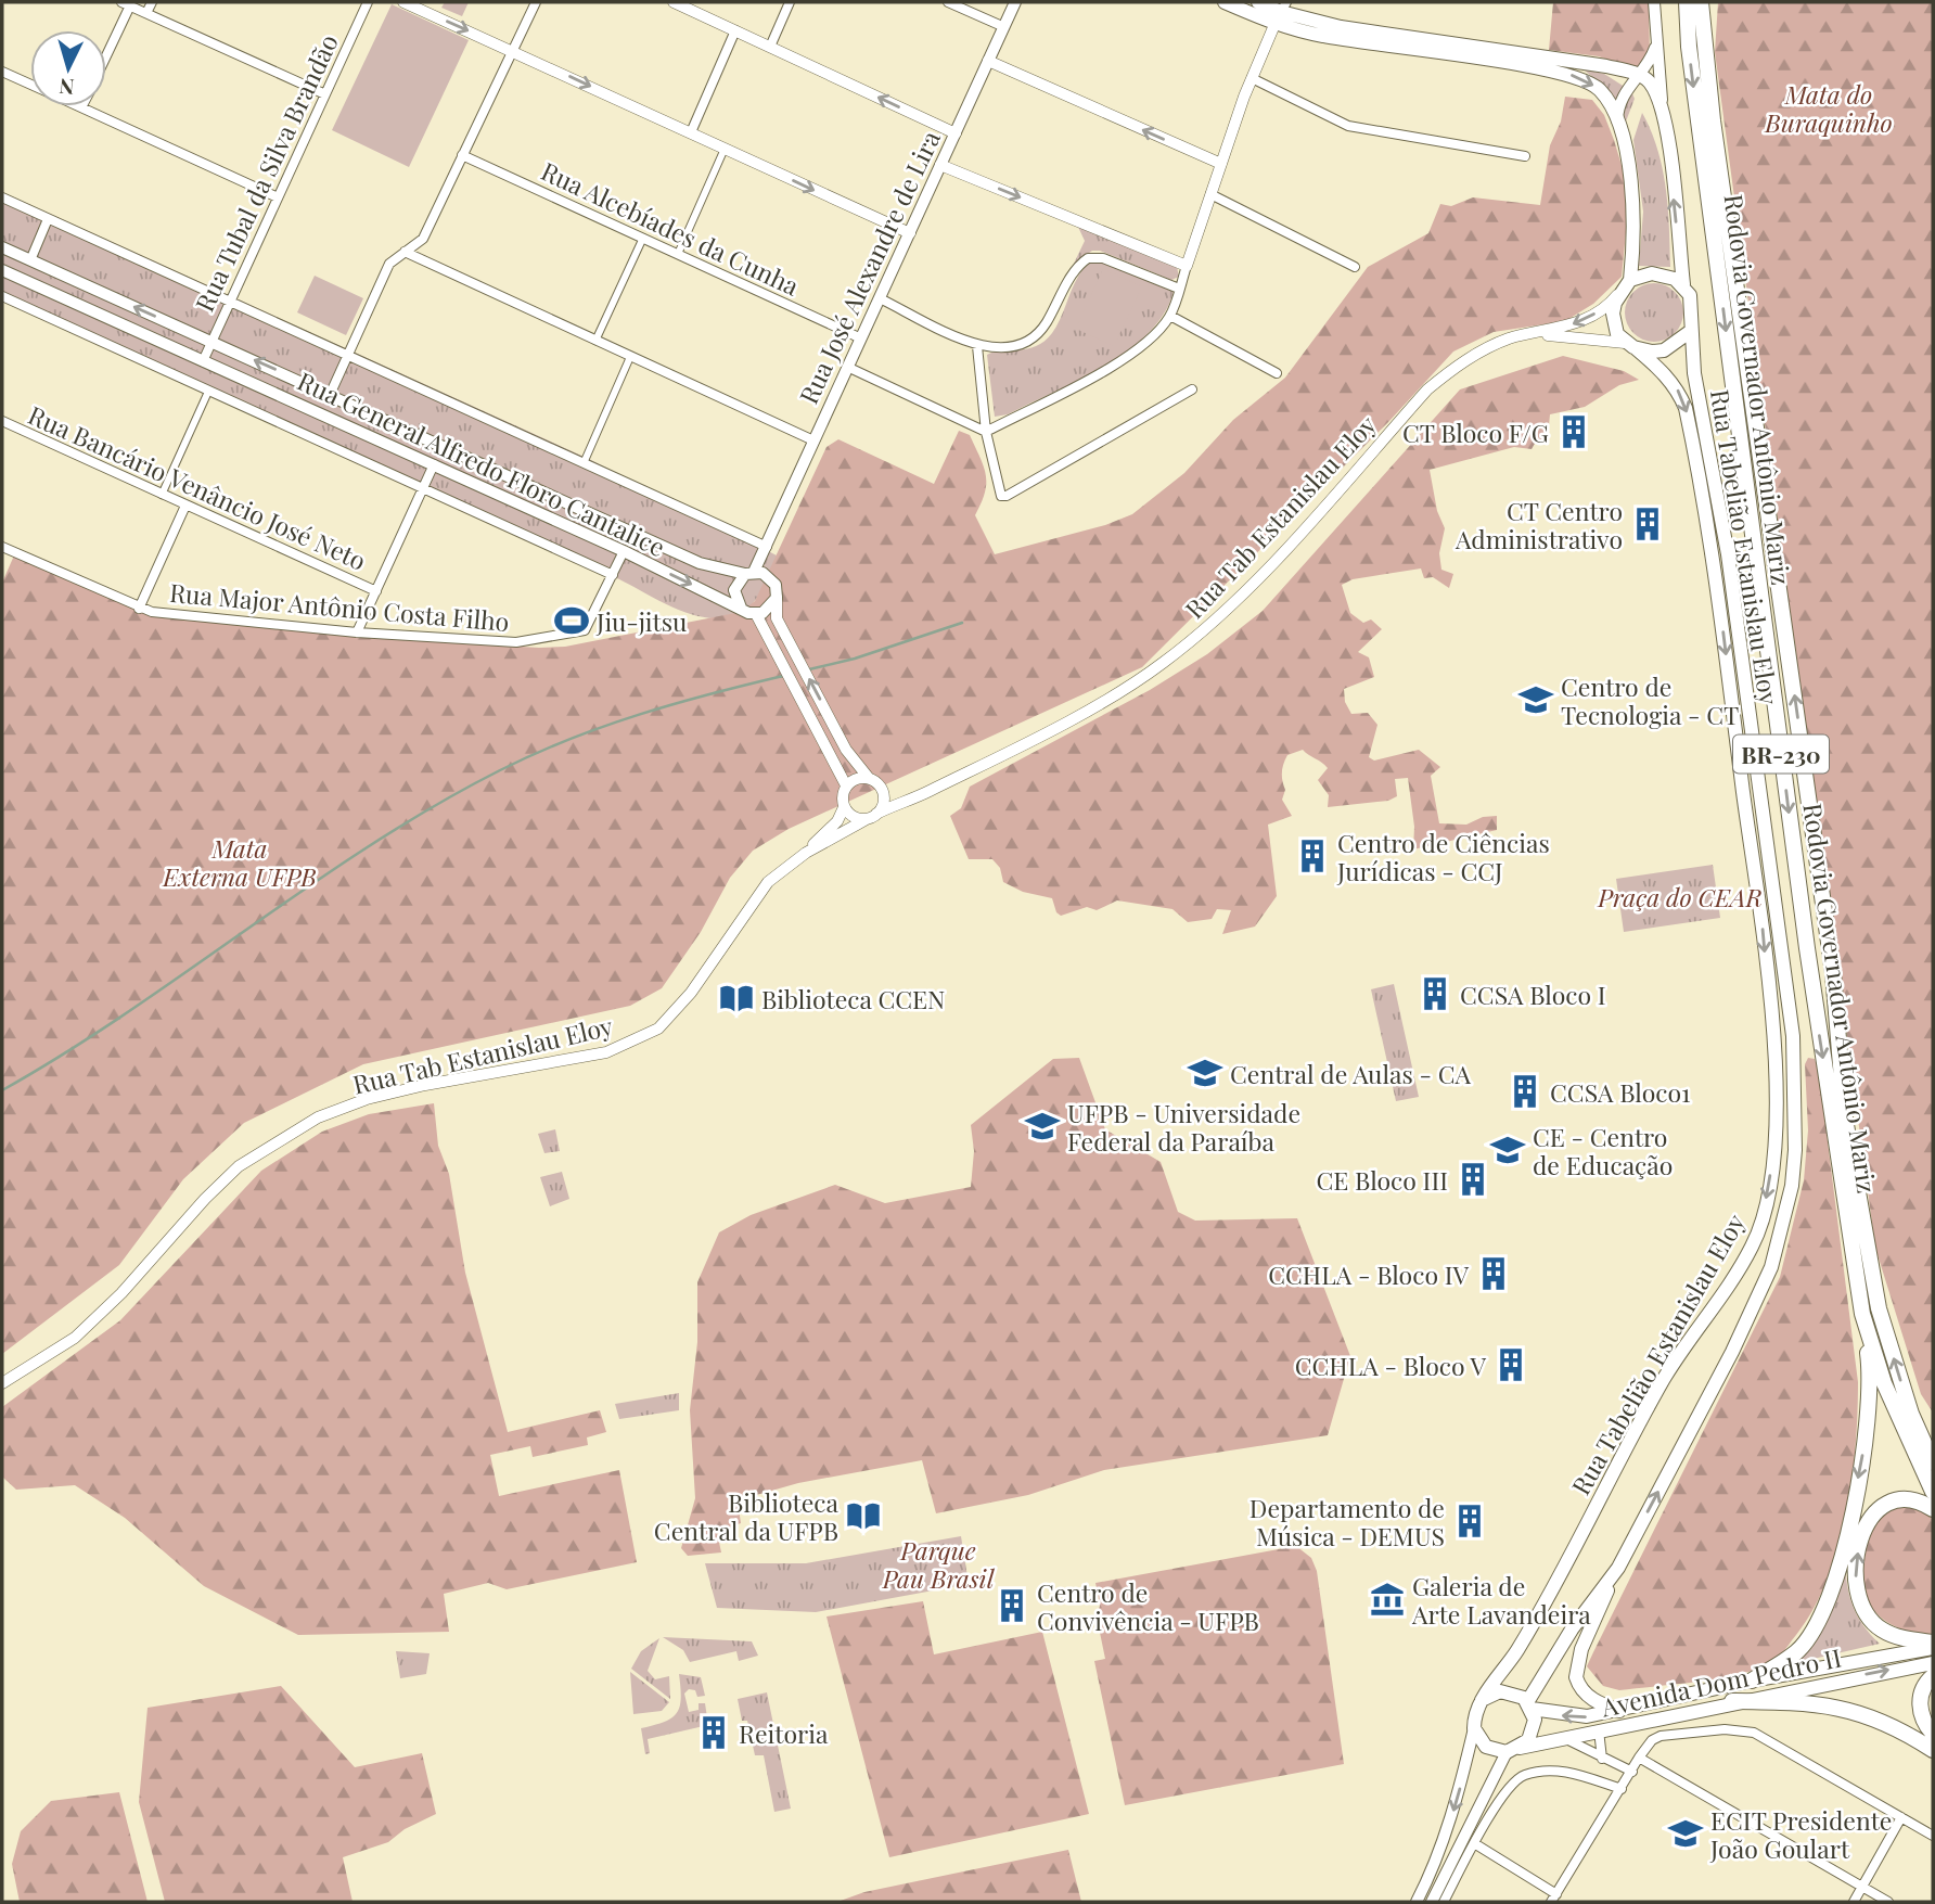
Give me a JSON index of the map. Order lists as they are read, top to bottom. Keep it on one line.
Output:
{"streets":{"highway":["Rodovia Governador Antônio Mariz","BR-230"],"main road":["Rua José Alexandre de Lira","Rua General Alfredo Floro Cantalice","Rua Tabelião Estanislau Eloy","Avenida Dom Pedro II"],"street":["Rua Tubal da Silva Brandão","Rua Alcebíades da Cunha","Rua Bancário Venâncio José Neto","Rua Tab Estanislau Eloy","Rua Major Antônio Costa Filho"]},"crossings":[["Rua Tubal da Silva Brandão","Rua General Alfredo Floro Cantalice"],["Rua Alcebíades da Cunha","Rua José Alexandre de Lira"],["Rua José Alexandre de Lira","Rua General Alfredo Floro Cantalice"],["Rua General Alfredo Floro Cantalice","Rua Major Antônio Costa Filho"],["Rua Tab Estanislau Eloy","Rua Tabelião Estanislau Eloy"],["Rua Tabelião Estanislau Eloy","Avenida Dom Pedro II"]],"parks":["Mata do Buraquinho","Mata Externa UFPB","Praça do CEAR","Parque Pau Brasil"],"places":{"building":["CT Bloco F/G","CT Centro Administrativo","Centro de Ciências Jurídicas - CCJ","CCSA Bloco I","CCSA Bloco1","CE Bloco III","CCHLA - Bloco IV","CCHLA - Bloco V","Departamento de Música - DEMUS","Centro de Convivência - UFPB","Reitoria"],"sports":["Jiu-jitsu"],"school or university":["Centro de Tecnologia - CT","Central de Aulas - CA","UFPB - Universidade Federal da Paraíba","CE - Centro de Educação","ECIT Presidente João Goulart"],"library":["Biblioteca CCEN","Biblioteca Central da UFPB"],"museum":["Galeria de Arte Lavandeira"]},"north":"bottom"}
